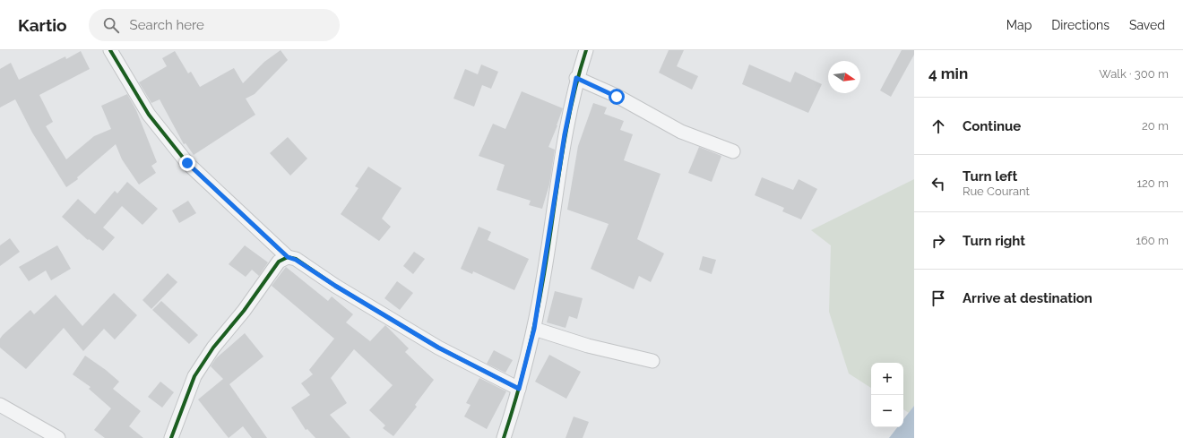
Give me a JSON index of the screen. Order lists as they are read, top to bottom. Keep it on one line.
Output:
{"north":"right","page":{"header":"Kartio","search":"Search here","nav":["Map","Directions","Saved"],"heading":["4 min","Walk · 300 m"],"list":[["Continue","20 m"],["Turn left","Rue Courant","120 m"],["Turn right","160 m"],"Arrive at destination"],"map_buttons":["+","−"]}}
